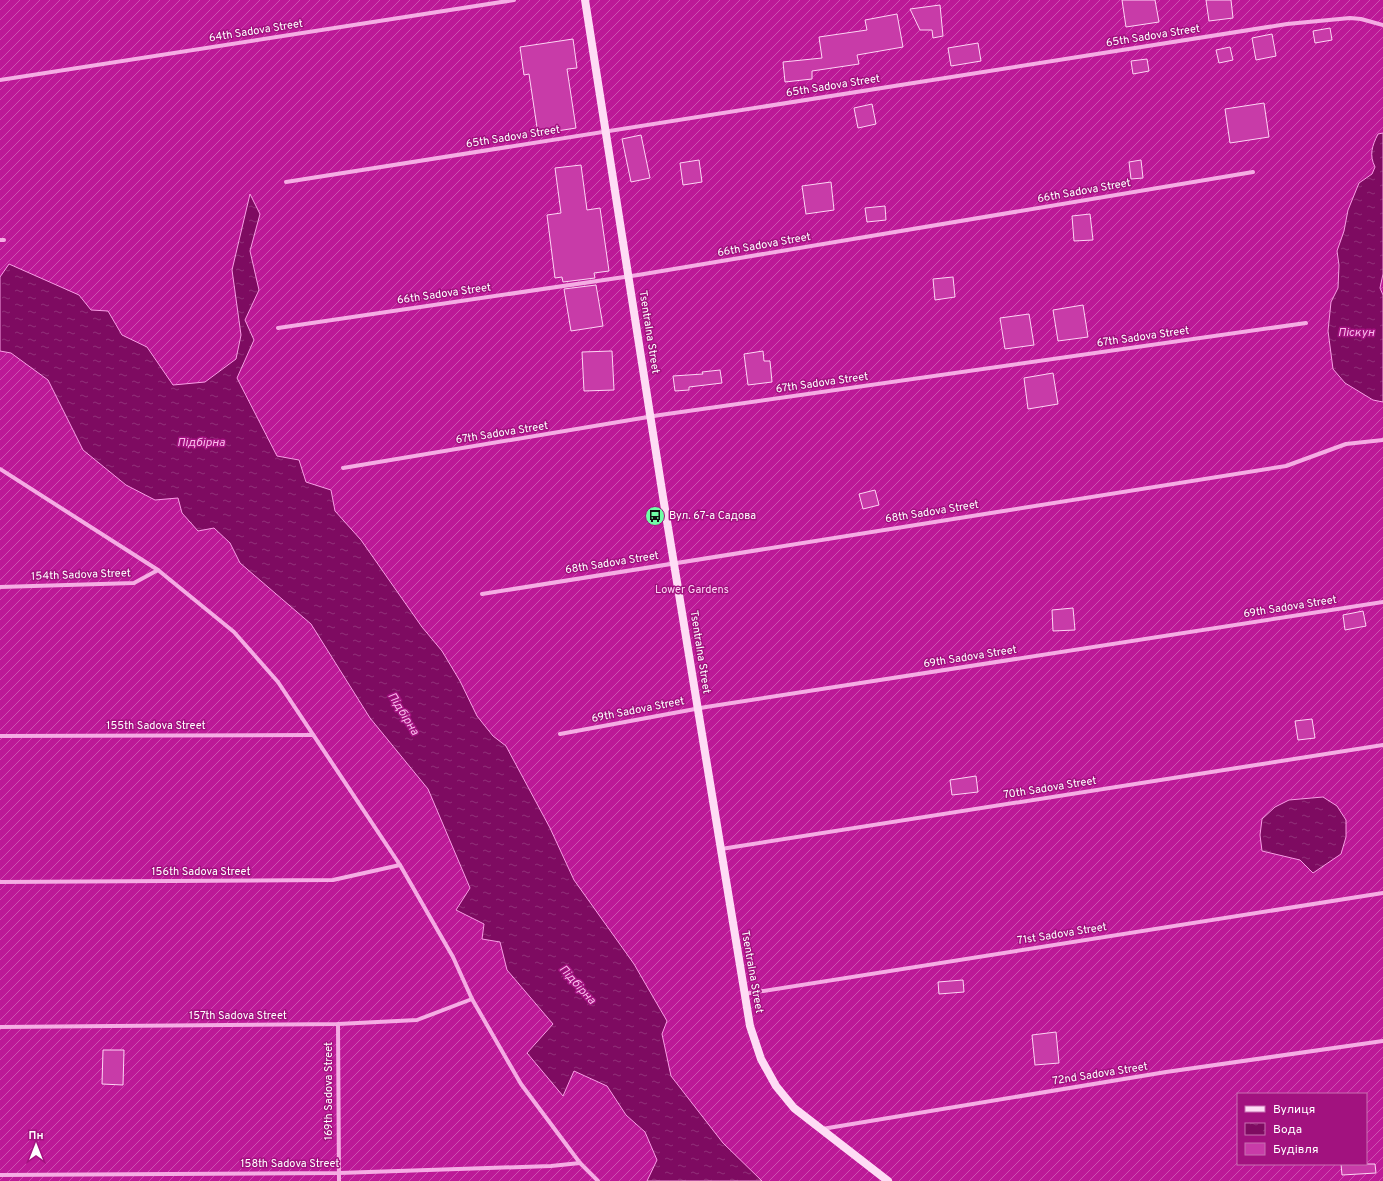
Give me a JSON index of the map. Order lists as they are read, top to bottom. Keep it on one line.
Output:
{"streets":{"street":["64th Sadova Street","65th Sadova Street","66th Sadova Street","Tsentralna Street","67th Sadova Street","68th Sadova Street","154th Sadova Street","69th Sadova Street","155th Sadova Street","70th Sadova Street","156th Sadova Street","71st Sadova Street","157th Sadova Street","72nd Sadova Street","169th Sadova Street","158th Sadova Street"]},"crossings":[["65th Sadova Street","Tsentralna Street"],["66th Sadova Street","Tsentralna Street"],["Tsentralna Street","67th Sadova Street"],["Tsentralna Street","68th Sadova Street"],["Tsentralna Street","69th Sadova Street"],["Tsentralna Street","70th Sadova Street"],["Tsentralna Street","71st Sadova Street"],["Tsentralna Street","72nd Sadova Street"],["157th Sadova Street","169th Sadova Street"],["169th Sadova Street","158th Sadova Street"]],"water":["Піскун","Підбірна"],"parks":["Lower Gardens"],"places":{"bus stop":["Вул. 67-а Садова"]},"legend":["Вулиця","Вода","Будівля"],"north":"top"}
